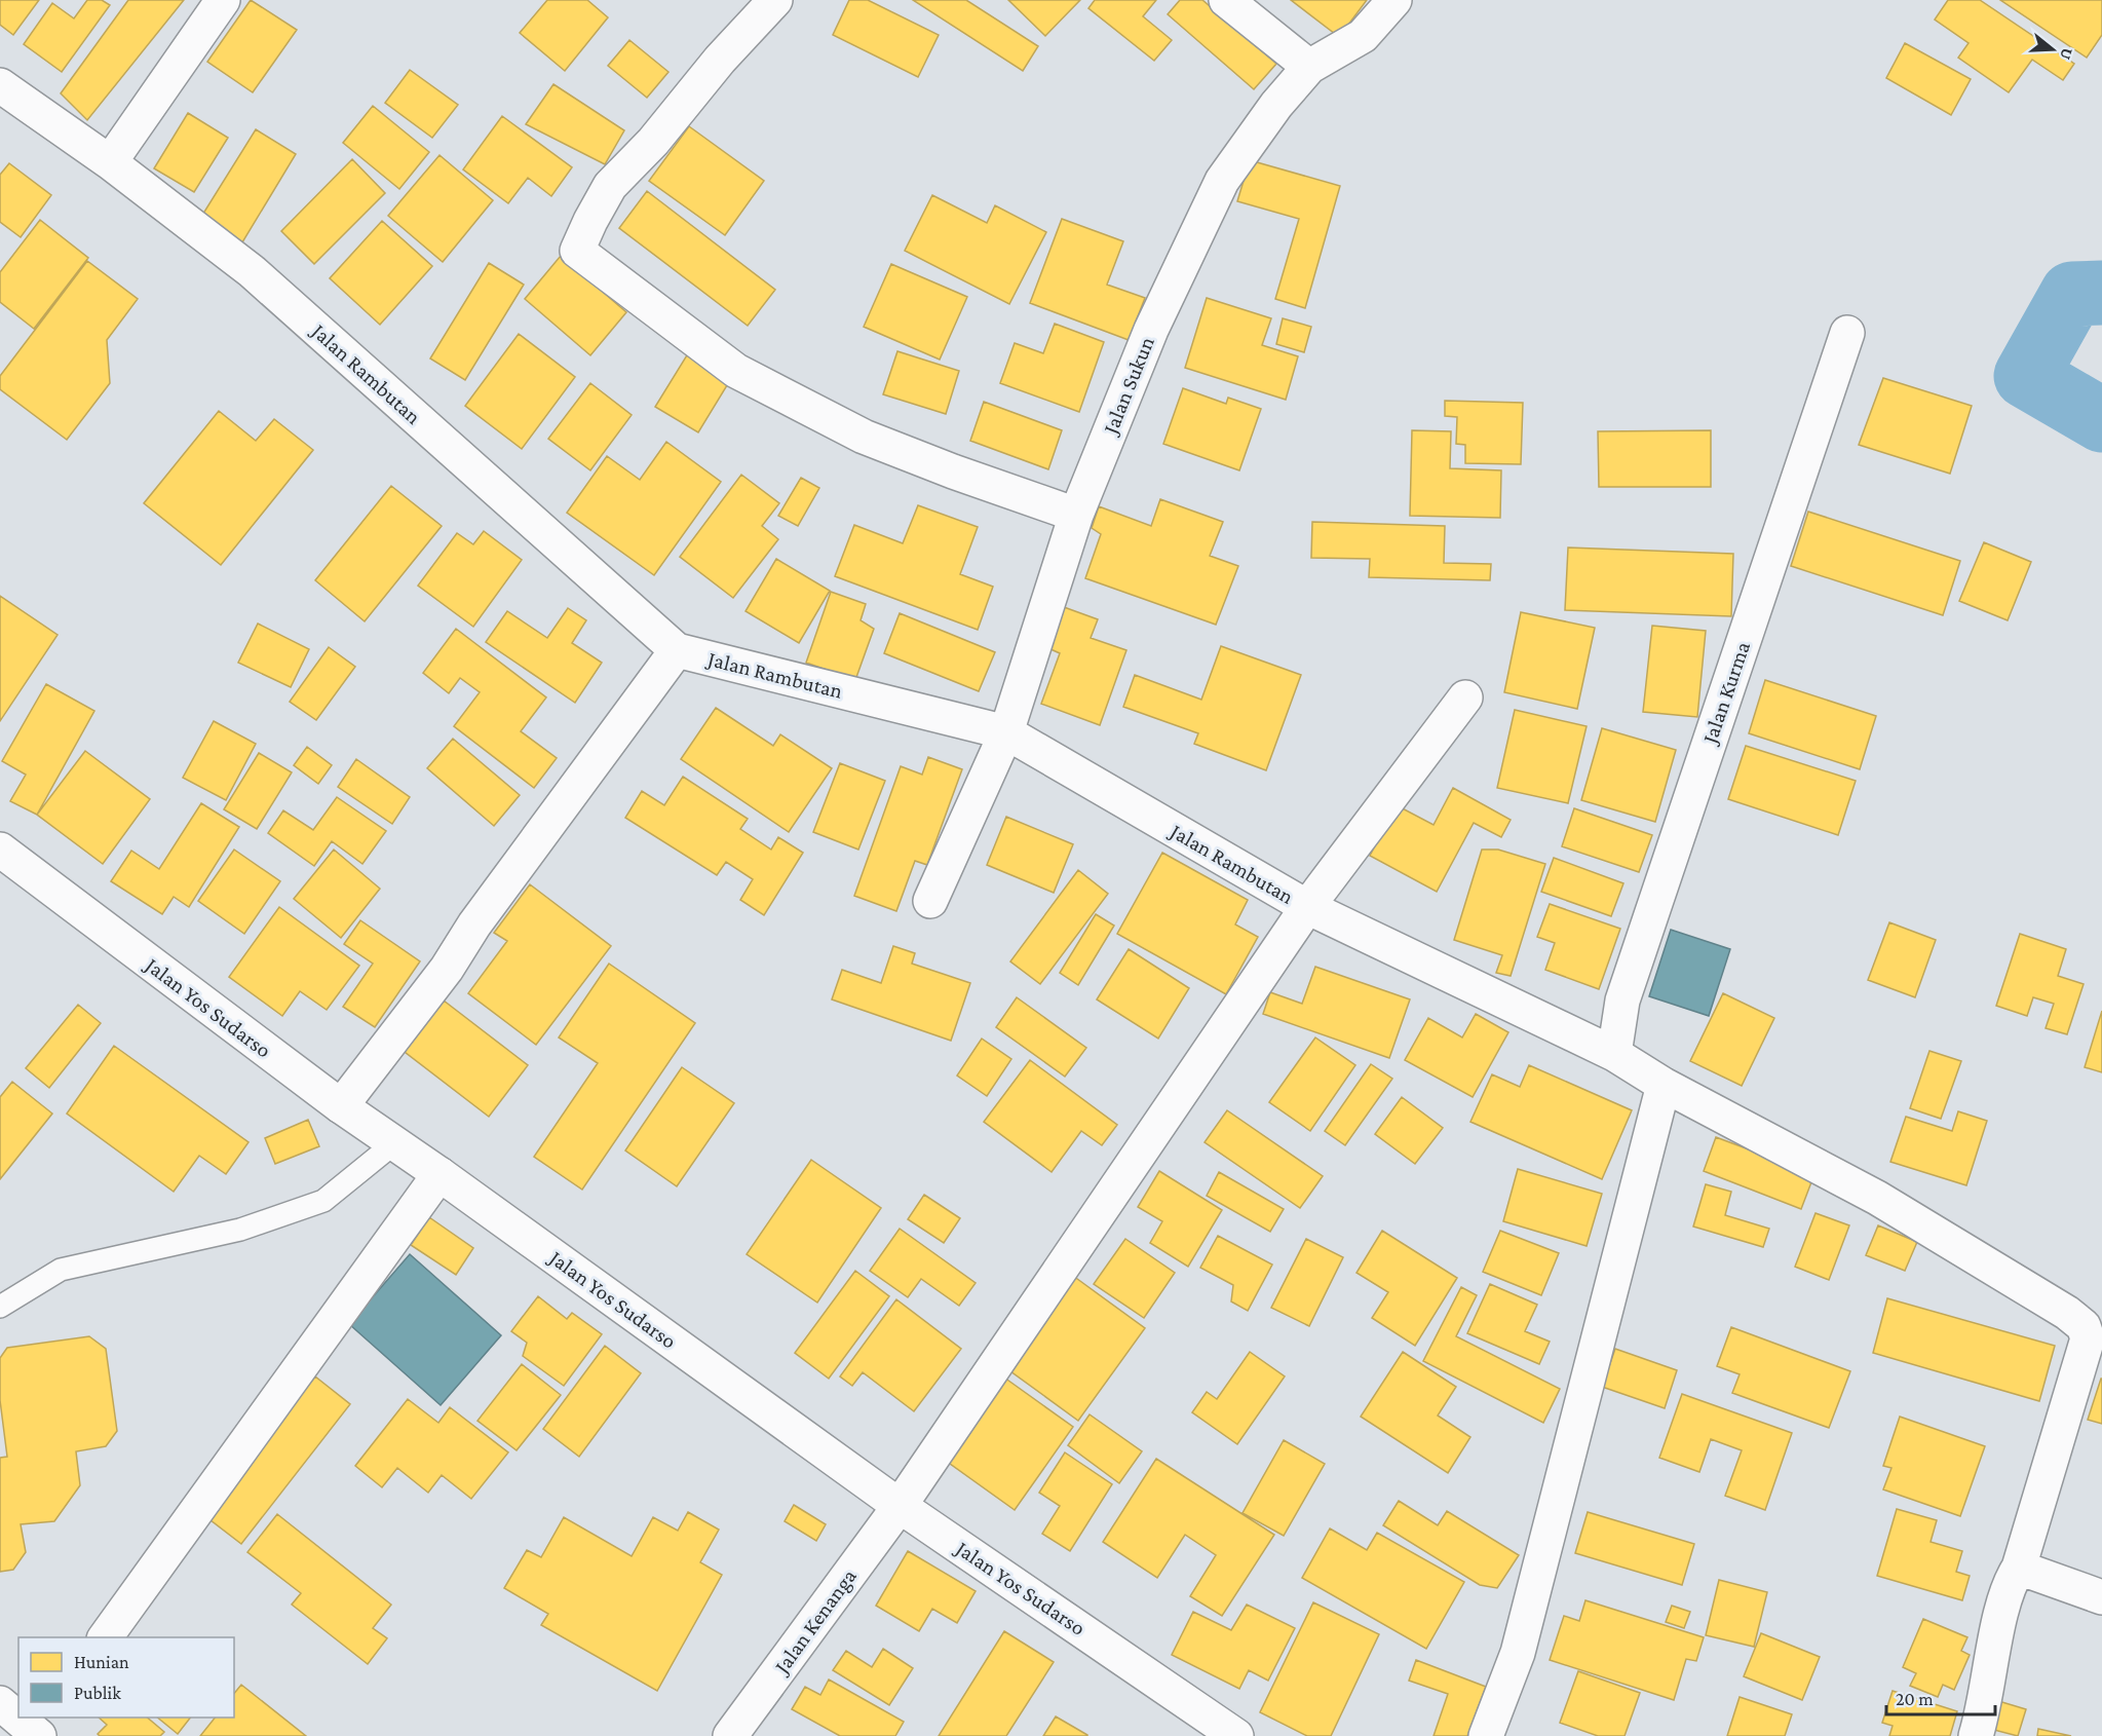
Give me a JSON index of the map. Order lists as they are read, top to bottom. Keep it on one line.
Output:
{"streets":{"street":["Jalan Rambutan","Jalan Sukun","Jalan Kurma","Jalan Yos Sudarso","Jalan Kenanga"]},"crossings":[["Jalan Rambutan","Jalan Sukun"],["Jalan Rambutan","Jalan Kurma"],["Jalan Rambutan","Jalan Kenanga"],["Jalan Yos Sudarso","Jalan Kenanga"]],"legend":["Hunian","Publik"],"scale_bar":"20 m","north":"right"}
